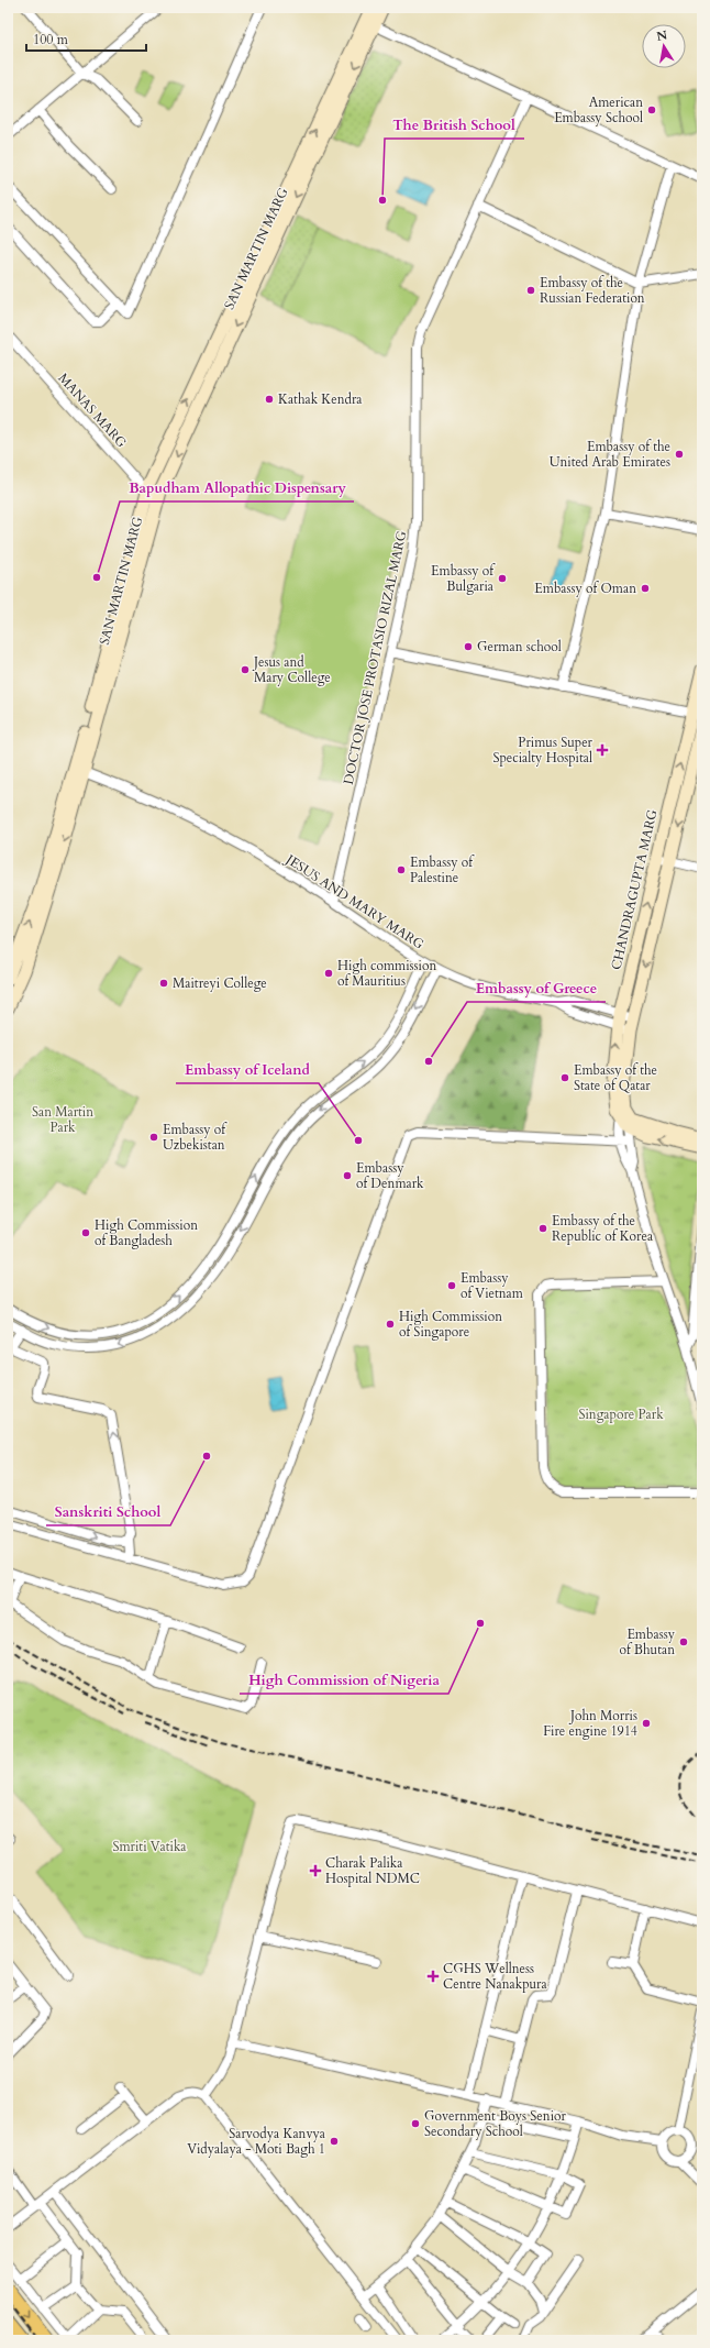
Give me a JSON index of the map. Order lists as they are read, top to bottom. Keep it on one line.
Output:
{"streets":{"street":["SAN MARTIN MARG","MANAS MARG","DOCTOR JOSE PROTASIO RIZAL MARG","CHANDRAGUPTA MARG","JESUS AND MARY MARG"]},"crossings":[["SAN MARTIN MARG","MANAS MARG"],["SAN MARTIN MARG","JESUS AND MARY MARG"],["DOCTOR JOSE PROTASIO RIZAL MARG","JESUS AND MARY MARG"],["CHANDRAGUPTA MARG","JESUS AND MARY MARG"]],"parks":["San Martin Park","Singapore Park","Smriti Vatika"],"places":{"other":["American Embassy School","The British School","Embassy of the Russian Federation","Kathak Kendra","Embassy of the United Arab Emirates","Bapudham Allopathic Dispensary","Embassy of Bulgaria","Embassy of Oman","German school","Jesus and Mary College","Embassy of Palestine","High commission of Mauritius","Maitreyi College","Embassy of Greece","Embassy of the State of Qatar","Embassy of Uzbekistan","Embassy of Iceland","Embassy of Denmark","Embassy of the Republic of Korea","High Commission of Bangladesh","Embassy of Vietnam","High Commission of Singapore","Sanskriti School","High Commission of Nigeria","Embassy of Bhutan","John Morris Fire engine 1914","Government Boys Senior Secondary School","Sarvodya Kanvya Vidyalaya - Moti Bagh 1"],"health":["Primus Super Specialty Hospital","Charak Palika Hospital NDMC","CGHS Wellness Centre Nanakpura"]},"scale_bar":"100 m","north":"top"}
